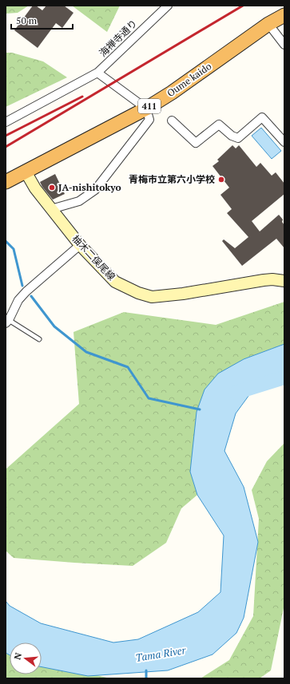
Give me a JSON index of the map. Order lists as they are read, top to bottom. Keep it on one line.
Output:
{"streets":{"highway":["Oume kaido","411"],"main road":["柚木二俣尾線"],"street":["海禅寺通り"]},"crossings":[["Oume kaido","柚木二俣尾線"]],"water":["Tama River"],"places":["青梅市立第六小学校","JA-nishitokyo"],"scale_bar":"50 m","north":"left"}
